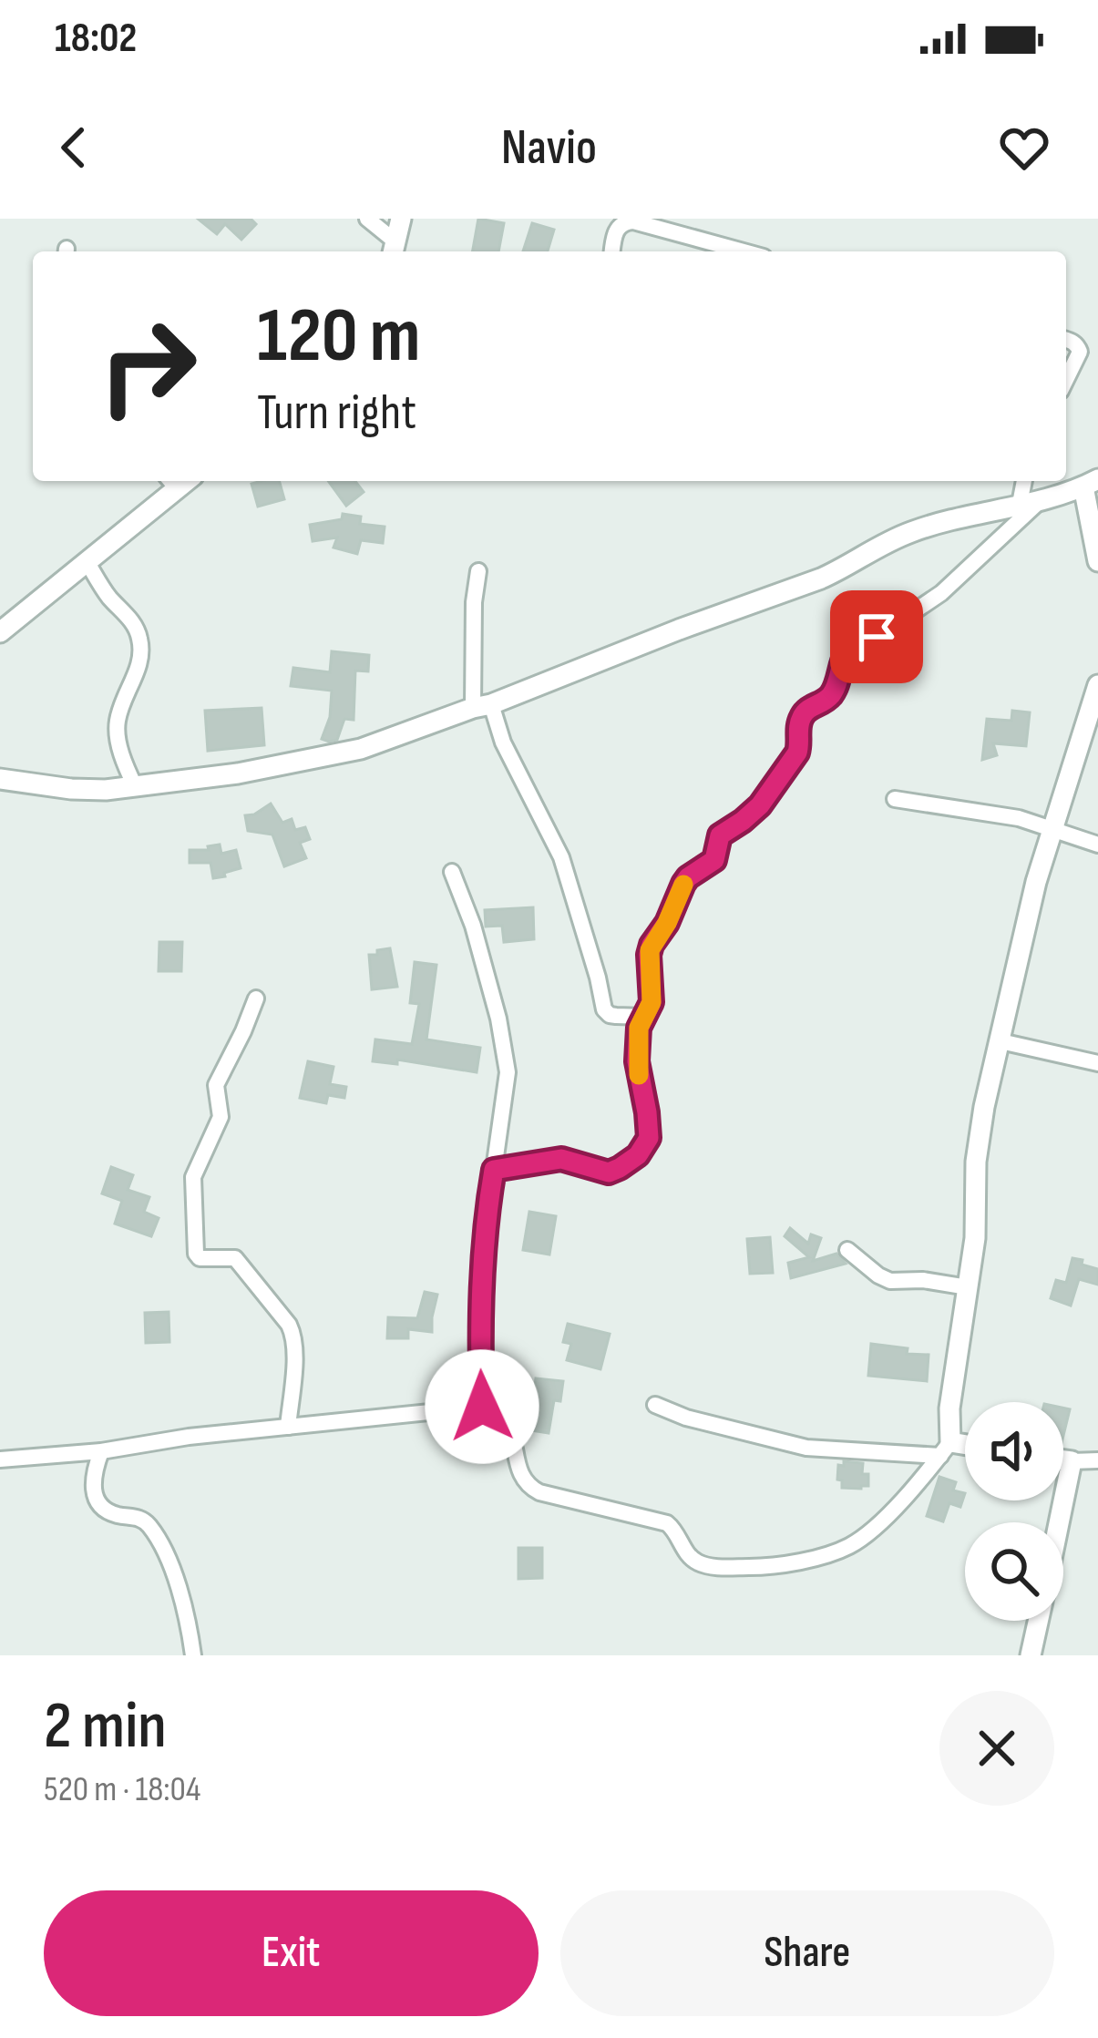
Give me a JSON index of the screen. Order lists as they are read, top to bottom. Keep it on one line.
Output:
{"page":{"status":"18:02","header":"Navio","turn":["120 m","Turn right"],"heading":["2 min","520 m · 18:04"],"buttons":["Exit","Share"]}}
